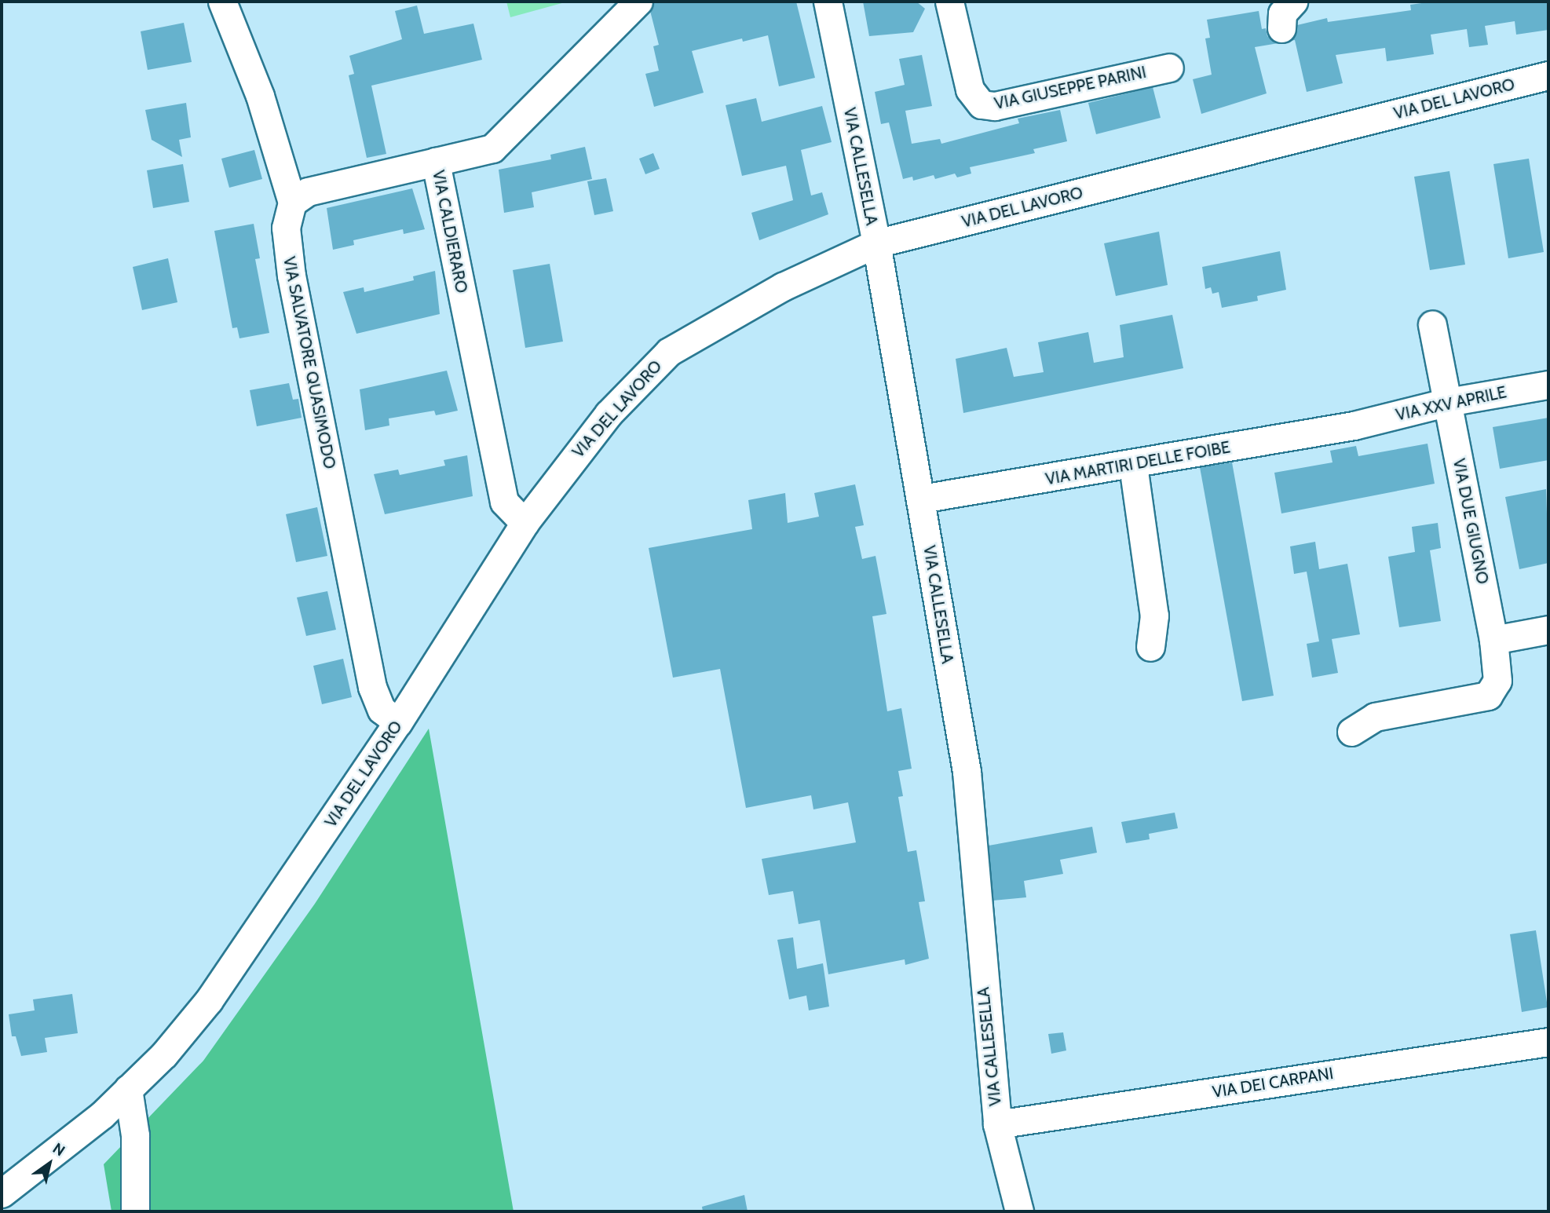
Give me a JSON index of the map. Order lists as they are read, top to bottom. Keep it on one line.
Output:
{"streets":{"street":["VIA GIUSEPPE PARINI","VIA DEL LAVORO","VIA CALLESELLA","VIA CALDIERARO","VIA SALVATORE QUASIMODO","VIA XXV APRILE","VIA MARTIRI DELLE FOIBE","VIA DUE GIUGNO","VIA DEI CARPANI"]},"crossings":[["VIA DEL LAVORO","VIA CALLESELLA"],["VIA DEL LAVORO","VIA CALDIERARO"],["VIA DEL LAVORO","VIA SALVATORE QUASIMODO"],["VIA CALLESELLA","VIA MARTIRI DELLE FOIBE"],["VIA CALLESELLA","VIA DEI CARPANI"],["VIA XXV APRILE","VIA MARTIRI DELLE FOIBE"],["VIA XXV APRILE","VIA DUE GIUGNO"]],"north":"top right"}
